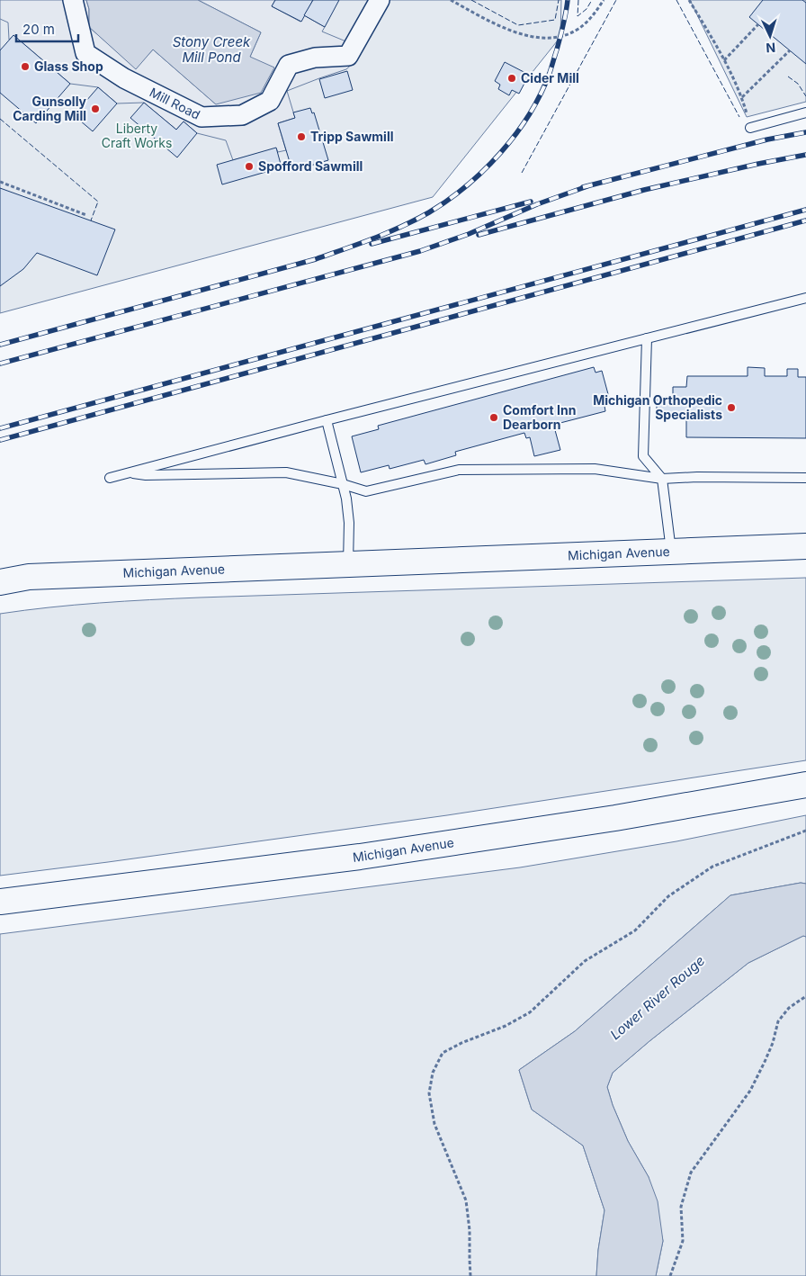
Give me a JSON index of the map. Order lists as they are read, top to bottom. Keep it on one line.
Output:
{"streets":{"main road":["Michigan Avenue"],"street":["Mill Road"]},"water":["Stony Creek Mill Pond","Lower River Rouge"],"parks":["Liberty Craft Works"],"places":["Glass Shop","Cider Mill","Gunsolly Carding Mill","Tripp Sawmill","Spofford Sawmill","Michigan Orthopedic Specialists","Comfort Inn Dearborn"],"scale_bar":"20 m","north":"bottom"}
